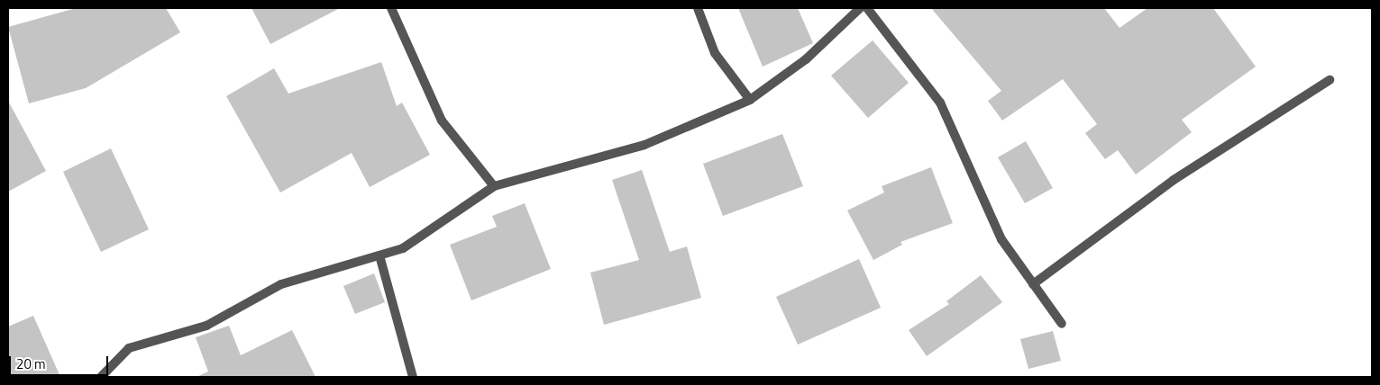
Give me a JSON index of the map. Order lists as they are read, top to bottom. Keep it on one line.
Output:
{"scale_bar":"20 m"}
